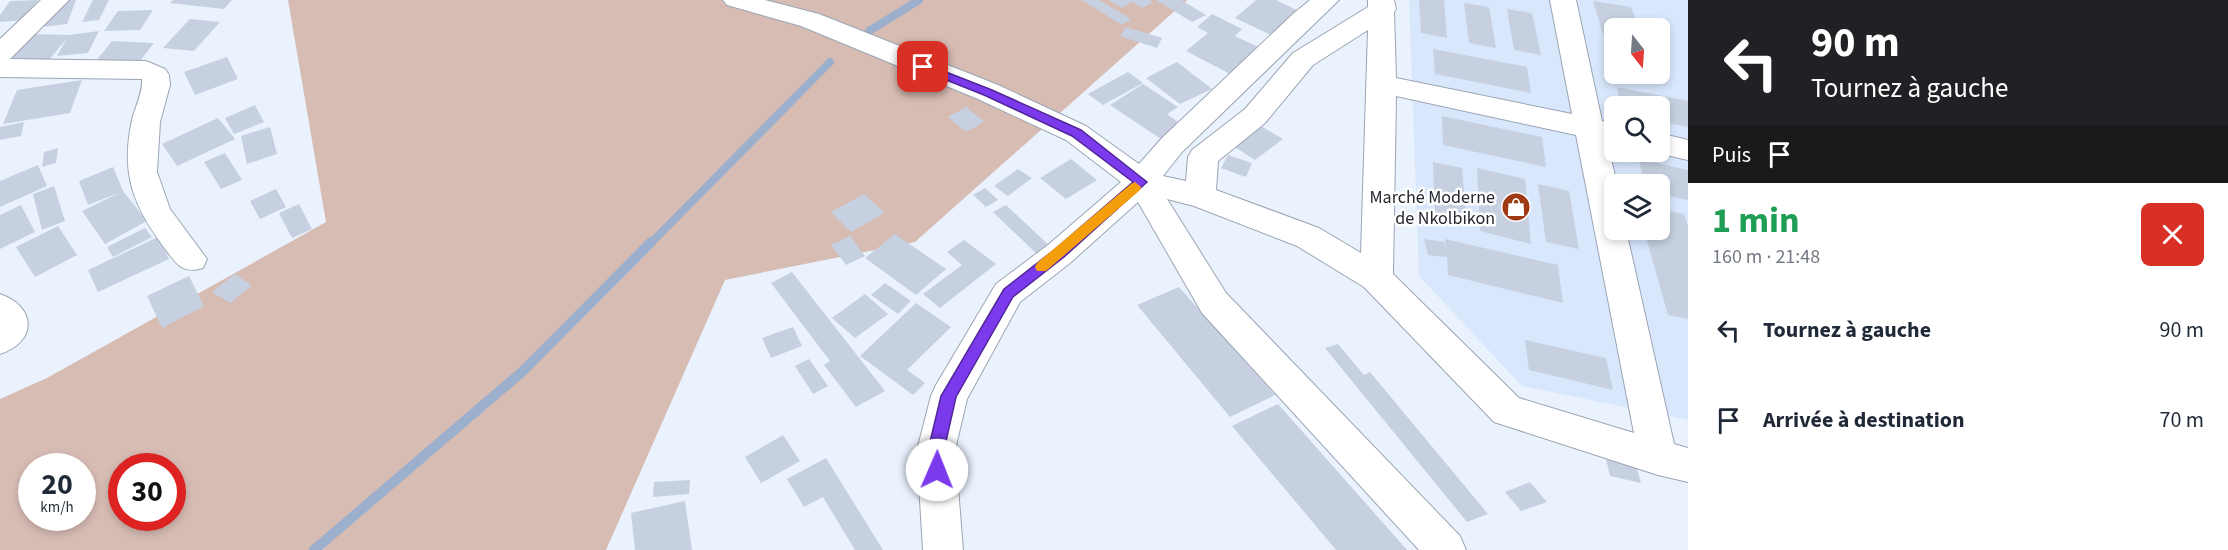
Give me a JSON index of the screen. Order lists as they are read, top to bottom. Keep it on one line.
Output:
{"places":{"shop":["Marché Moderne de Nkolbikon"]},"north":"bottom","page":{"turn":["90 m","Tournez à gauche"],"then":"Puis","heading":["1 min","160 m · 21:48"],"list":[{"name":"Tournez à gauche","value":"90 m"},{"name":"Arrivée à destination","value":"70 m"}],"speed":"20 km/h","limit":"30"}}
